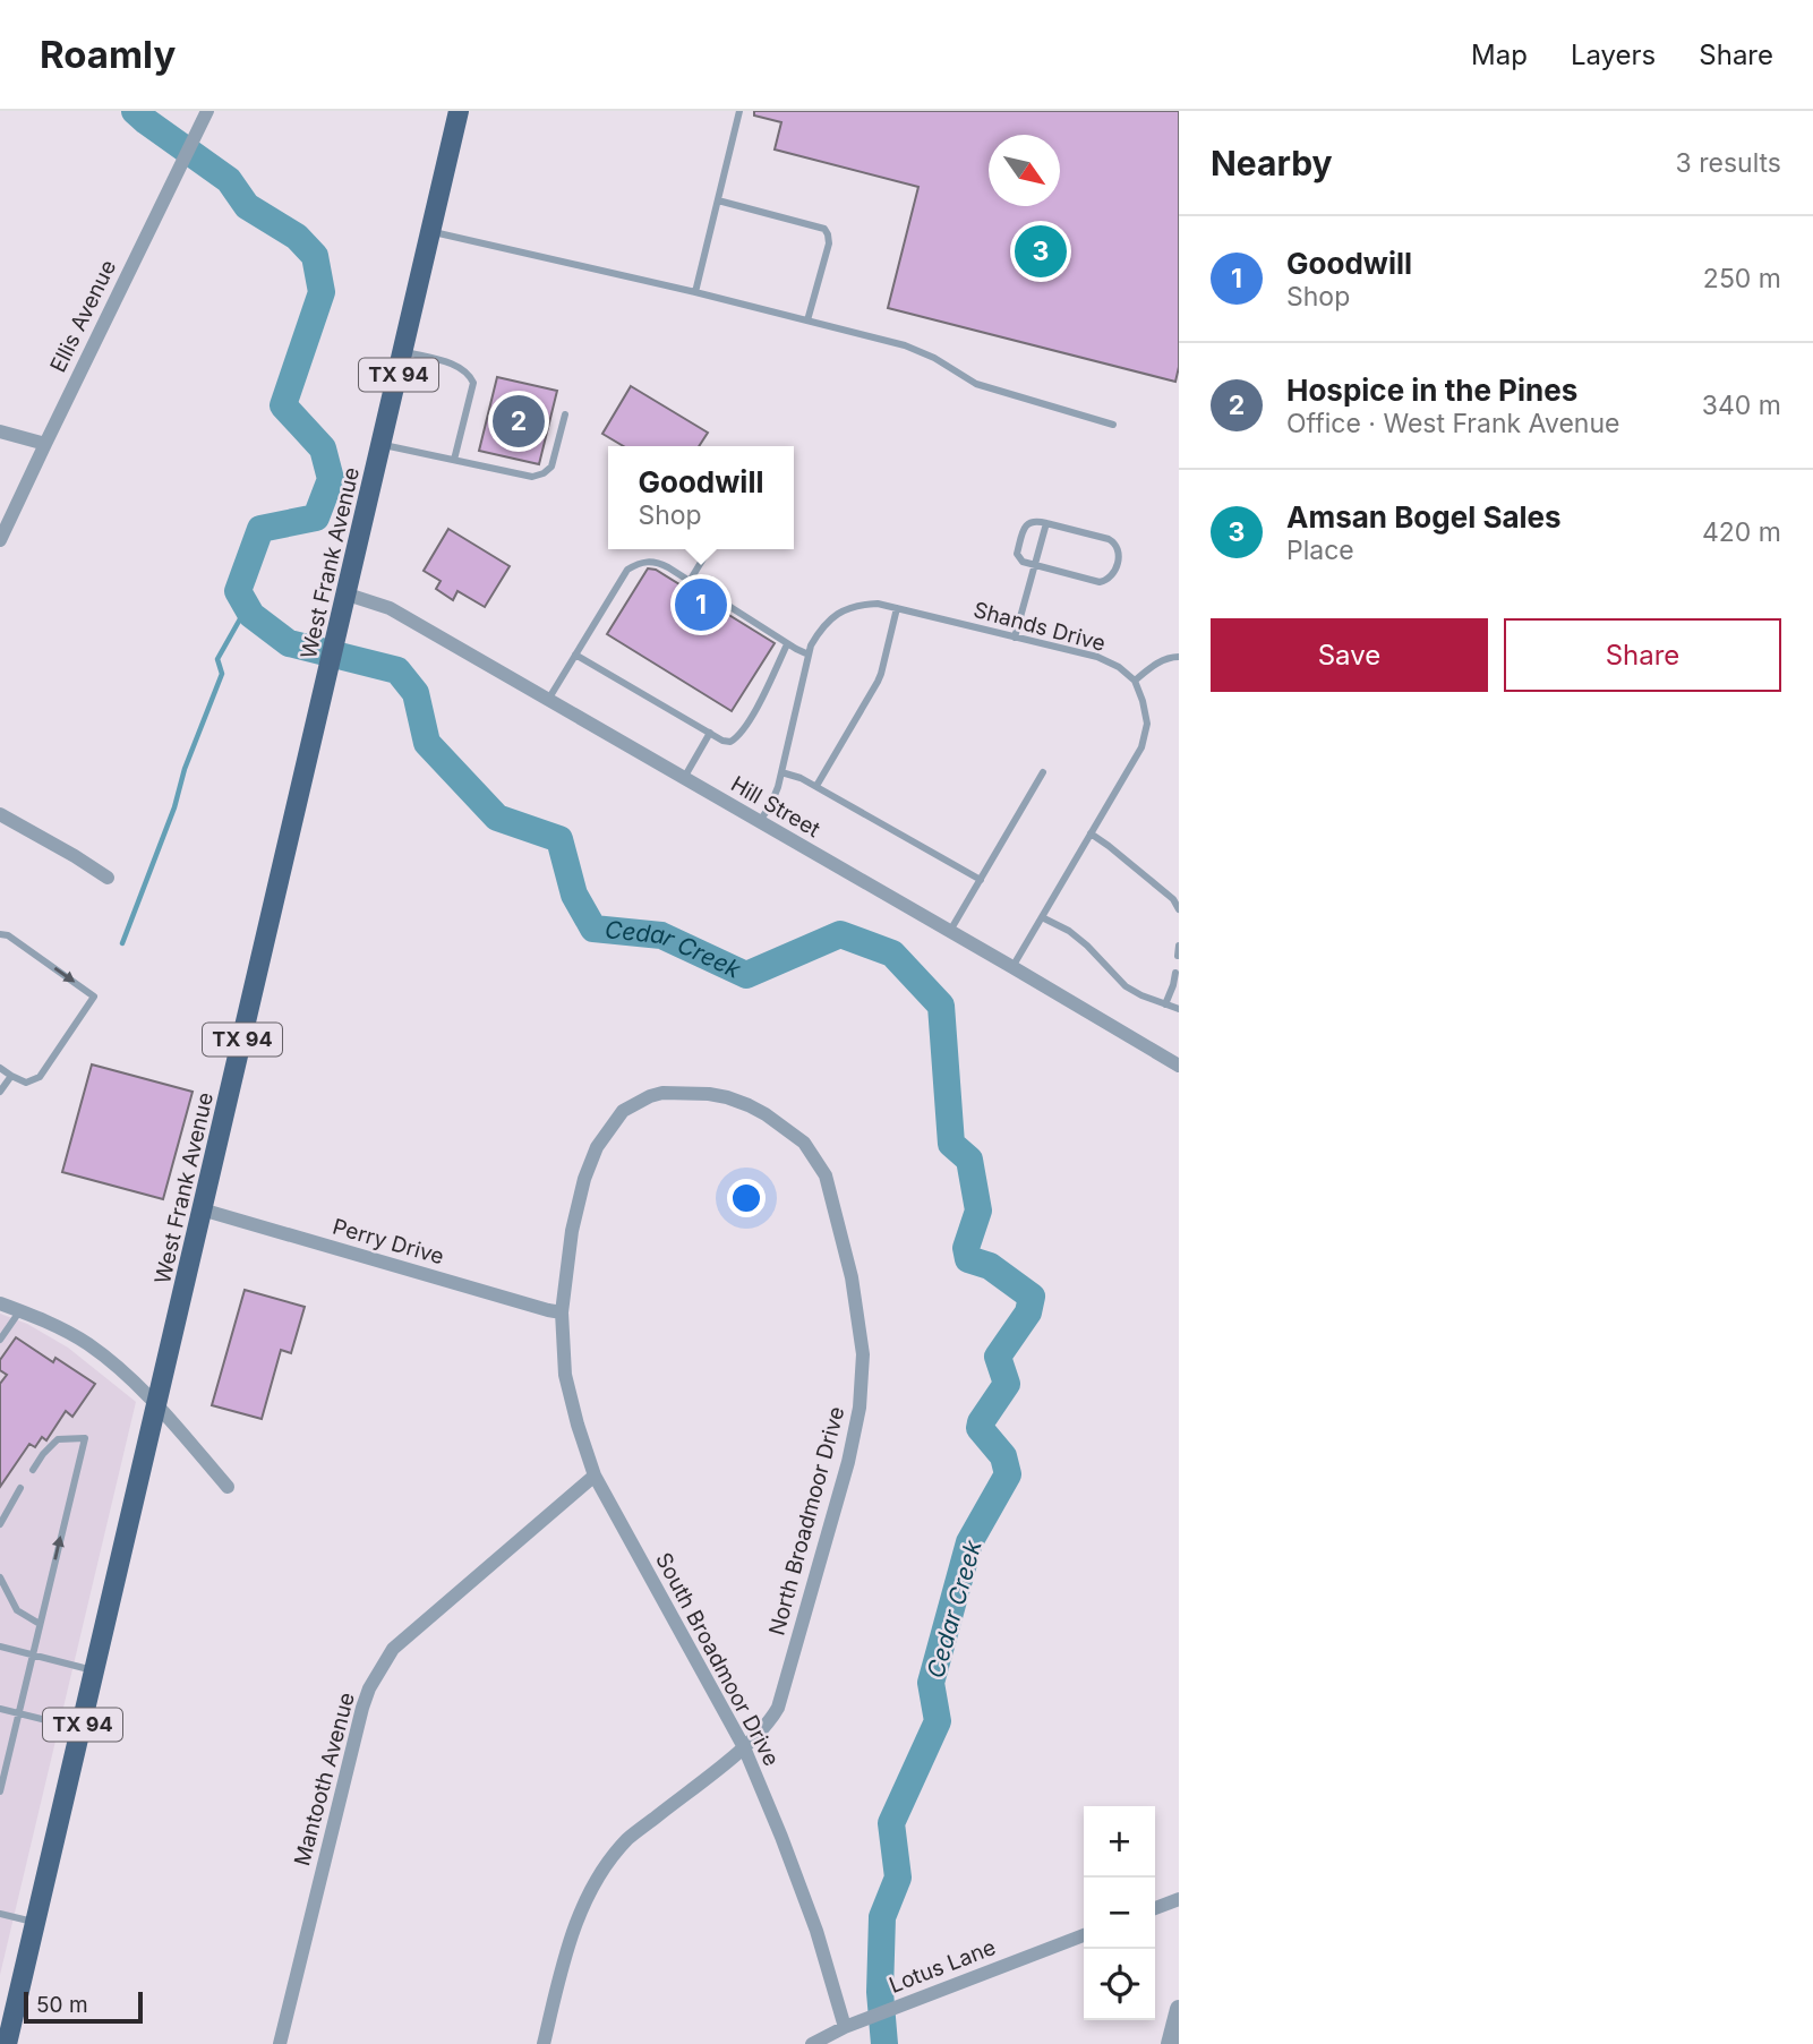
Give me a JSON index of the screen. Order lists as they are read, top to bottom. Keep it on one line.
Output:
{"streets":{"main road":["TX 94","West Frank Avenue"],"street":["Ellis Avenue","Hill Street","Perry Drive","North Broadmoor Drive","South Broadmoor Drive","Mantooth Avenue","Lotus Lane"],"lane":["Shands Drive"]},"crossings":[["West Frank Avenue","Hill Street"],["West Frank Avenue","Perry Drive"],["Shands Drive","Hill Street"],["Perry Drive","North Broadmoor Drive"],["Perry Drive","South Broadmoor Drive"],["North Broadmoor Drive","South Broadmoor Drive"],["South Broadmoor Drive","Mantooth Avenue"],["South Broadmoor Drive","Lotus Lane"]],"water":["Cedar Creek"],"scale_bar":"50 m","north":"bottom right","page":{"header":"Roamly","nav":["Map","Layers","Share"],"heading":["Nearby","3 results"],"list":[{"mark":"1","name":"Goodwill","note":"Shop","value":"250 m"},{"mark":"2","name":"Hospice in the Pines","note":"Office · West Frank Avenue","value":"340 m"},{"mark":"3","name":"Amsan Bogel Sales","note":"Place","value":"420 m"}],"pins":["3","2","1"],"popup":["Goodwill","Shop"],"buttons":["Save","Share"],"map_buttons":["+","−"],"scale":"50 m"}}
